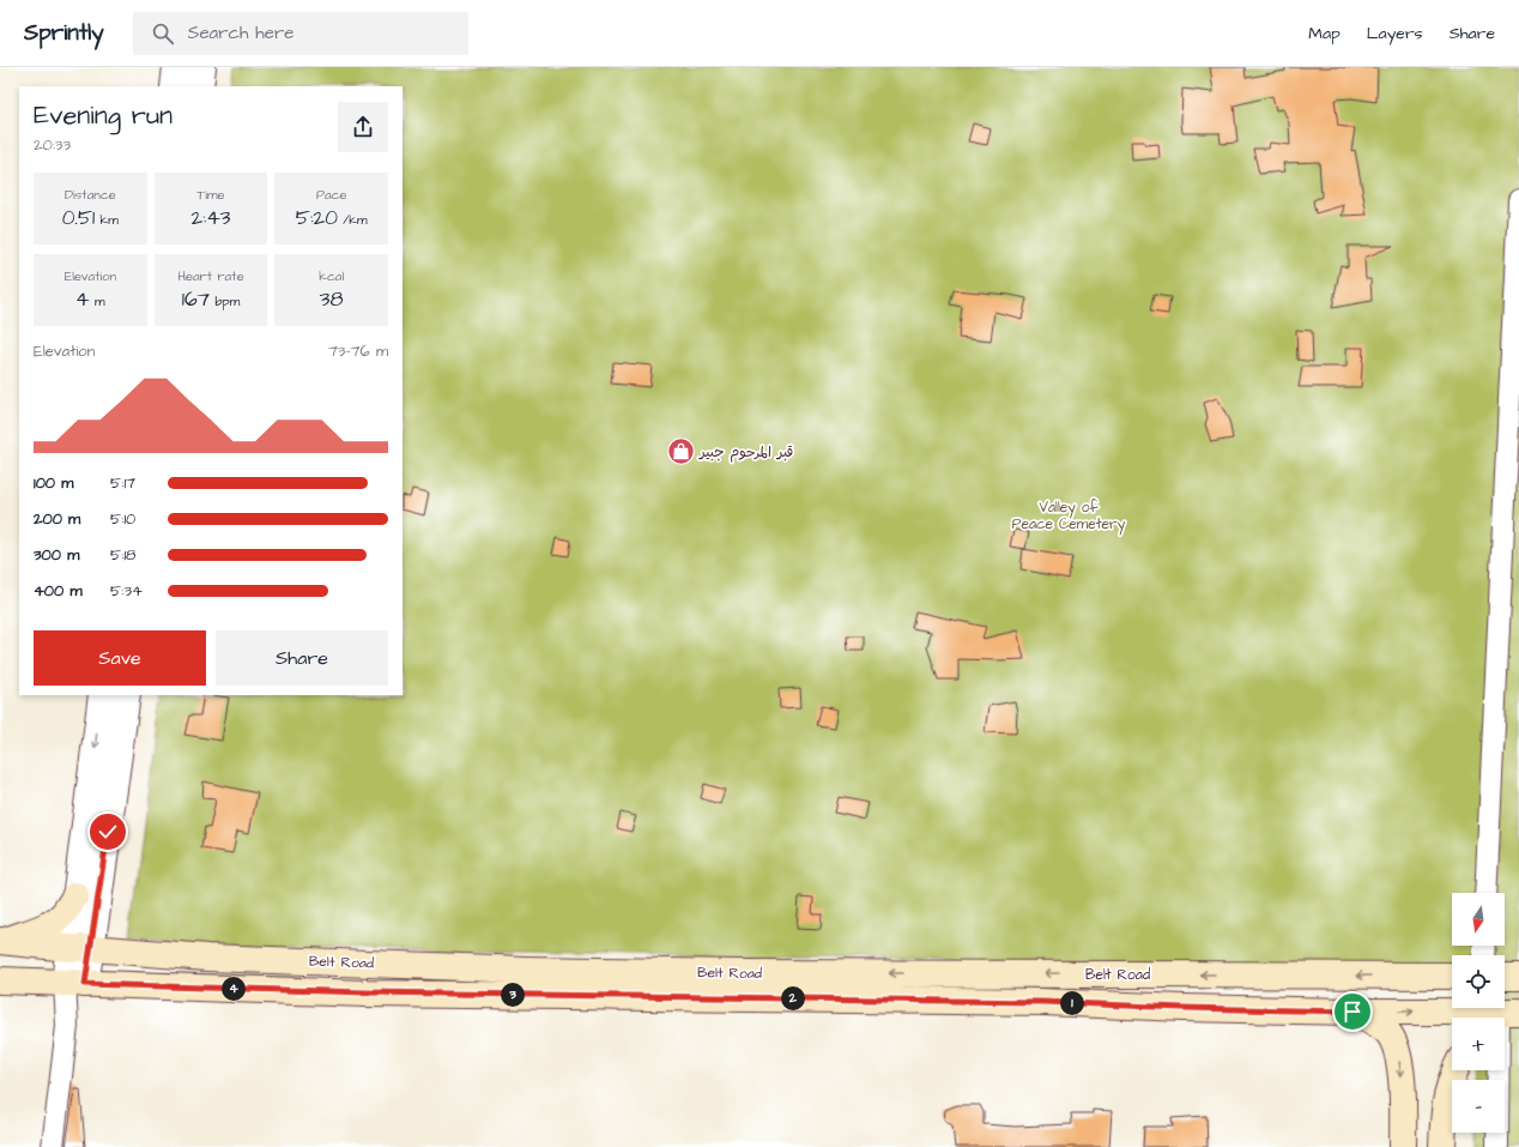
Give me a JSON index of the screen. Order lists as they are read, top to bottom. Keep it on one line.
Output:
{"streets":{"main road":["Belt Road"]},"parks":["Valley of Peace Cemetery"],"places":{"shop":["قبر المرحوم جبير"]},"north":"bottom","page":{"header":"Sprintly","search":"Search here","nav":["Map","Layers","Share"],"heading":["Evening run","20:33"],"stats":[["Distance","0.51 km"],["Time","2:43"],["Pace","5:20 /km"],["Elevation","4 m"],["Heart rate","167 bpm"],["kcal","38"]],"chart":["Elevation","73–76 m"],"list":[{"name":"100 m","note":"5:17"},{"name":"200 m","note":"5:10"},{"name":"300 m","note":"5:18"},{"name":"400 m","note":"5:34"}],"buttons":["Save","Share"],"map_buttons":["+","−"],"pins":["4","3","2","1"]}}
